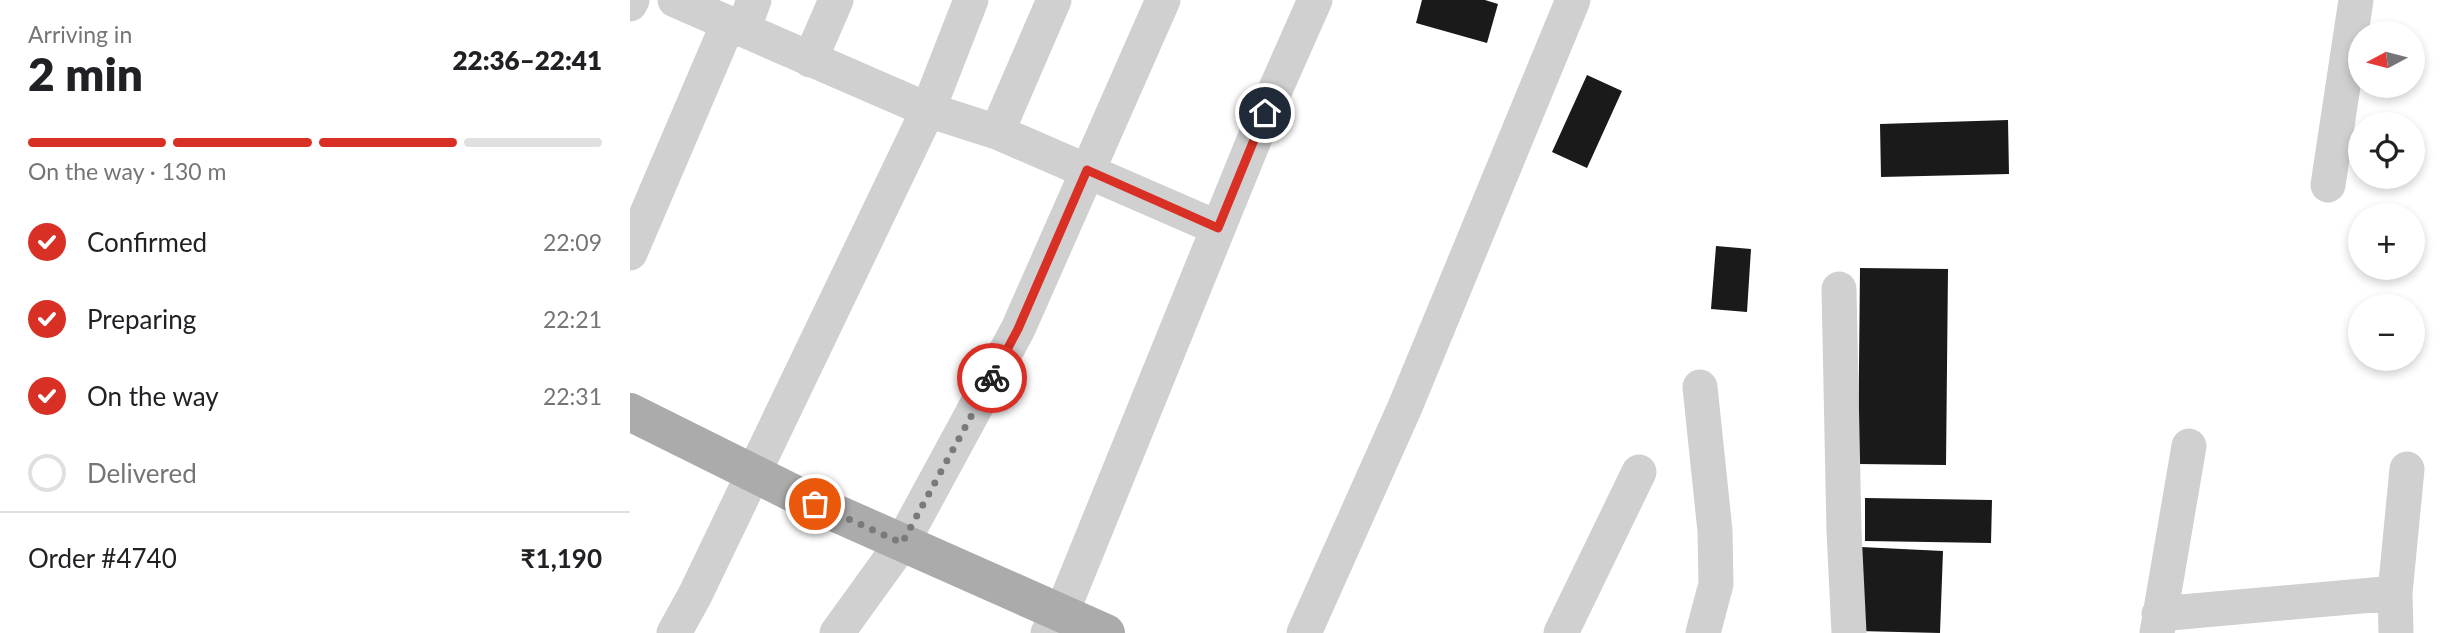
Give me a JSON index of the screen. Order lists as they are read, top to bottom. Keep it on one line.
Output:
{"north":"left","page":{"heading":["2 min","Arriving in","22:36–22:41"],"panel":["Order #4740","₹1,190"],"map_buttons":["+","−"],"bar":"On the way · 130 m","list":[["Confirmed","22:09"],["Preparing","22:21"],["On the way","22:31"],"Delivered"]}}
